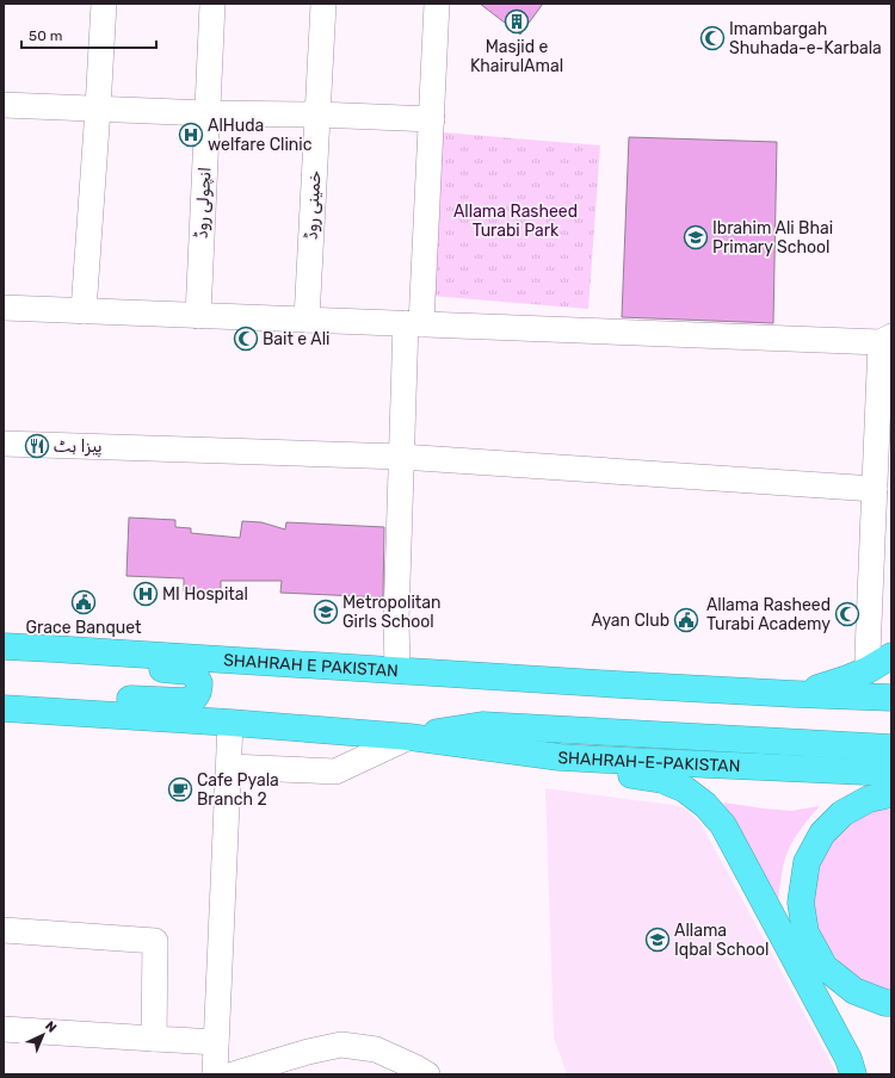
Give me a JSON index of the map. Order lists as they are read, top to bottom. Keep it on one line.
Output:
{"streets":{"highway":["SHAHRAH E PAKISTAN","SHAHRAH-E-PAKISTAN"],"street":["انچولی روڈ","خمینی روڈ"]},"parks":["Allama Rasheed Turabi Park"],"places":{"building":["Masjid e KhairulAmal"],"mosque":["Imambargah Shuhada-e-Karbala","Bait e Ali","Allama Rasheed Turabi Academy"],"hospital":["AlHuda welfare Clinic","MI Hospital"],"school or university":["Ibrahim Ali Bhai Primary School","Metropolitan Girls School","Allama Iqbal School"],"restaurant":["پیزا ہٹ"],"public building":["Grace Banquet","Ayan Club"],"cafe":["Cafe Pyala Branch 2"]},"scale_bar":"50 m","north":"top right"}
